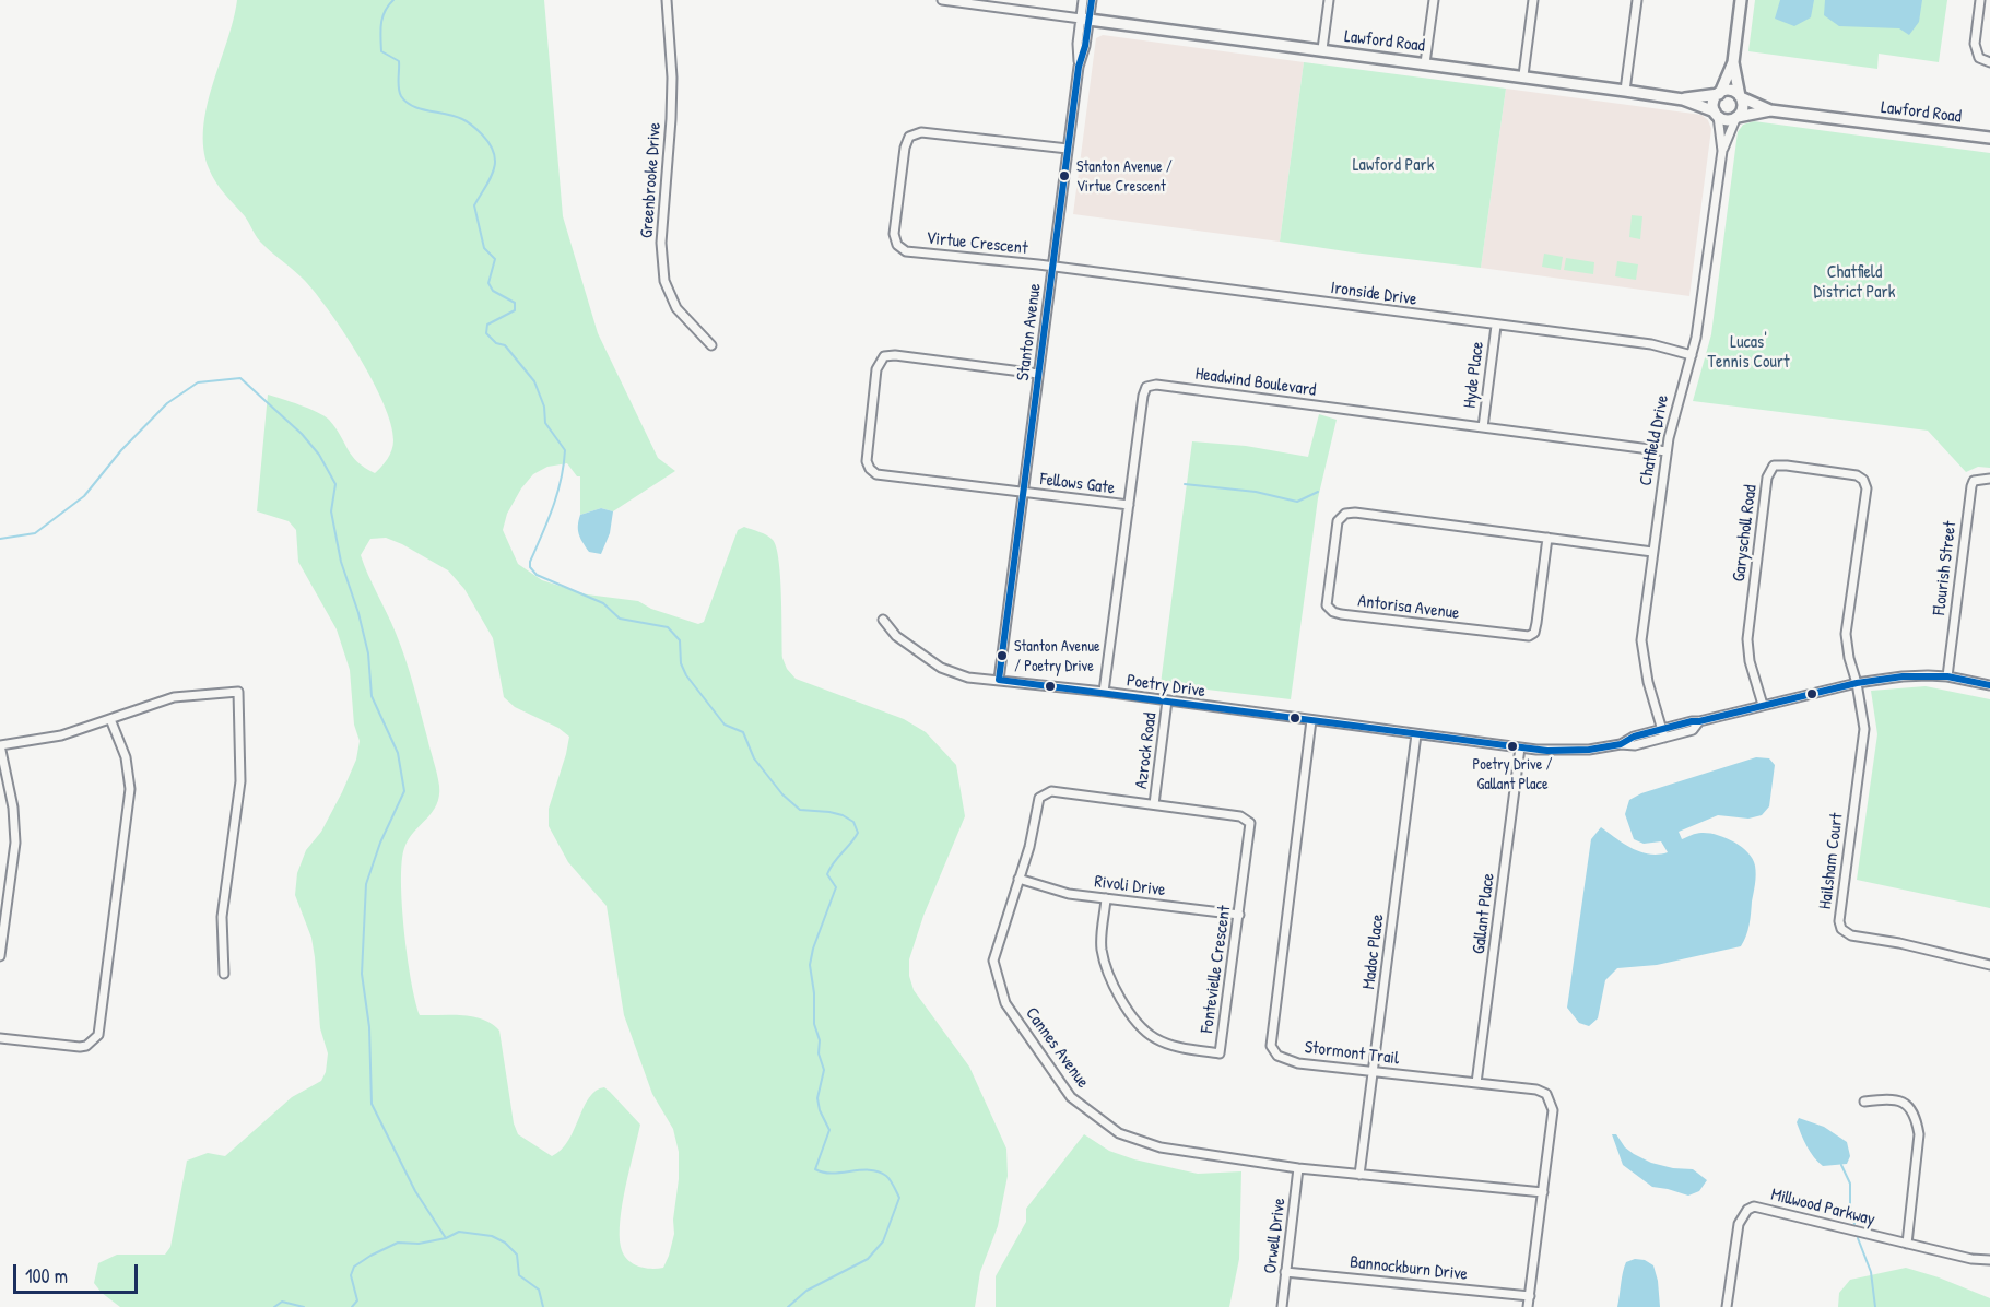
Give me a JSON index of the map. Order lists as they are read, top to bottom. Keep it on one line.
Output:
{"streets":{"street":["Lawford Road","Greenbrooke Drive","Virtue Crescent","Ironside Drive","Stanton Avenue","Hyde Place","Headwind Boulevard","Chatfield Drive","Fellows Gate","Garyscholl Road","Flourish Street","Antorisa Avenue","Poetry Drive","Azrock Road","Hailsham Court","Rivoli Drive","Gallant Place","Madoc Place","Fontevielle Crescent","Cannes Avenue","Stormont Trail","Millwood Parkway","Orwell Drive","Bannockburn Drive"]},"crossings":[["Lawford Road","Stanton Avenue"],["Lawford Road","Chatfield Drive"],["Virtue Crescent","Ironside Drive"],["Virtue Crescent","Stanton Avenue"],["Ironside Drive","Stanton Avenue"],["Ironside Drive","Hyde Place"],["Ironside Drive","Chatfield Drive"],["Stanton Avenue","Fellows Gate"],["Stanton Avenue","Poetry Drive"],["Hyde Place","Headwind Boulevard"],["Headwind Boulevard","Chatfield Drive"],["Headwind Boulevard","Fellows Gate"],["Headwind Boulevard","Poetry Drive"],["Chatfield Drive","Antorisa Avenue"],["Chatfield Drive","Poetry Drive"],["Garyscholl Road","Poetry Drive"],["Garyscholl Road","Hailsham Court"],["Flourish Street","Poetry Drive"],["Poetry Drive","Azrock Road"],["Poetry Drive","Hailsham Court"],["Poetry Drive","Gallant Place"],["Poetry Drive","Madoc Place"],["Poetry Drive","Stormont Trail"],["Azrock Road","Cannes Avenue"],["Rivoli Drive","Fontevielle Crescent"],["Rivoli Drive","Cannes Avenue"],["Gallant Place","Stormont Trail"],["Madoc Place","Cannes Avenue"],["Madoc Place","Stormont Trail"],["Fontevielle Crescent","Cannes Avenue"],["Cannes Avenue","Stormont Trail"],["Cannes Avenue","Orwell Drive"],["Stormont Trail","Bannockburn Drive"],["Orwell Drive","Bannockburn Drive"]],"parks":["Lawford Park","Chatfield District Park","Lucas' Tennis Court"],"places":["Stanton Avenue / Virtue Crescent","Stanton Avenue / Poetry Drive","Poetry Drive / Gallant Place"],"scale_bar":"100 m"}
